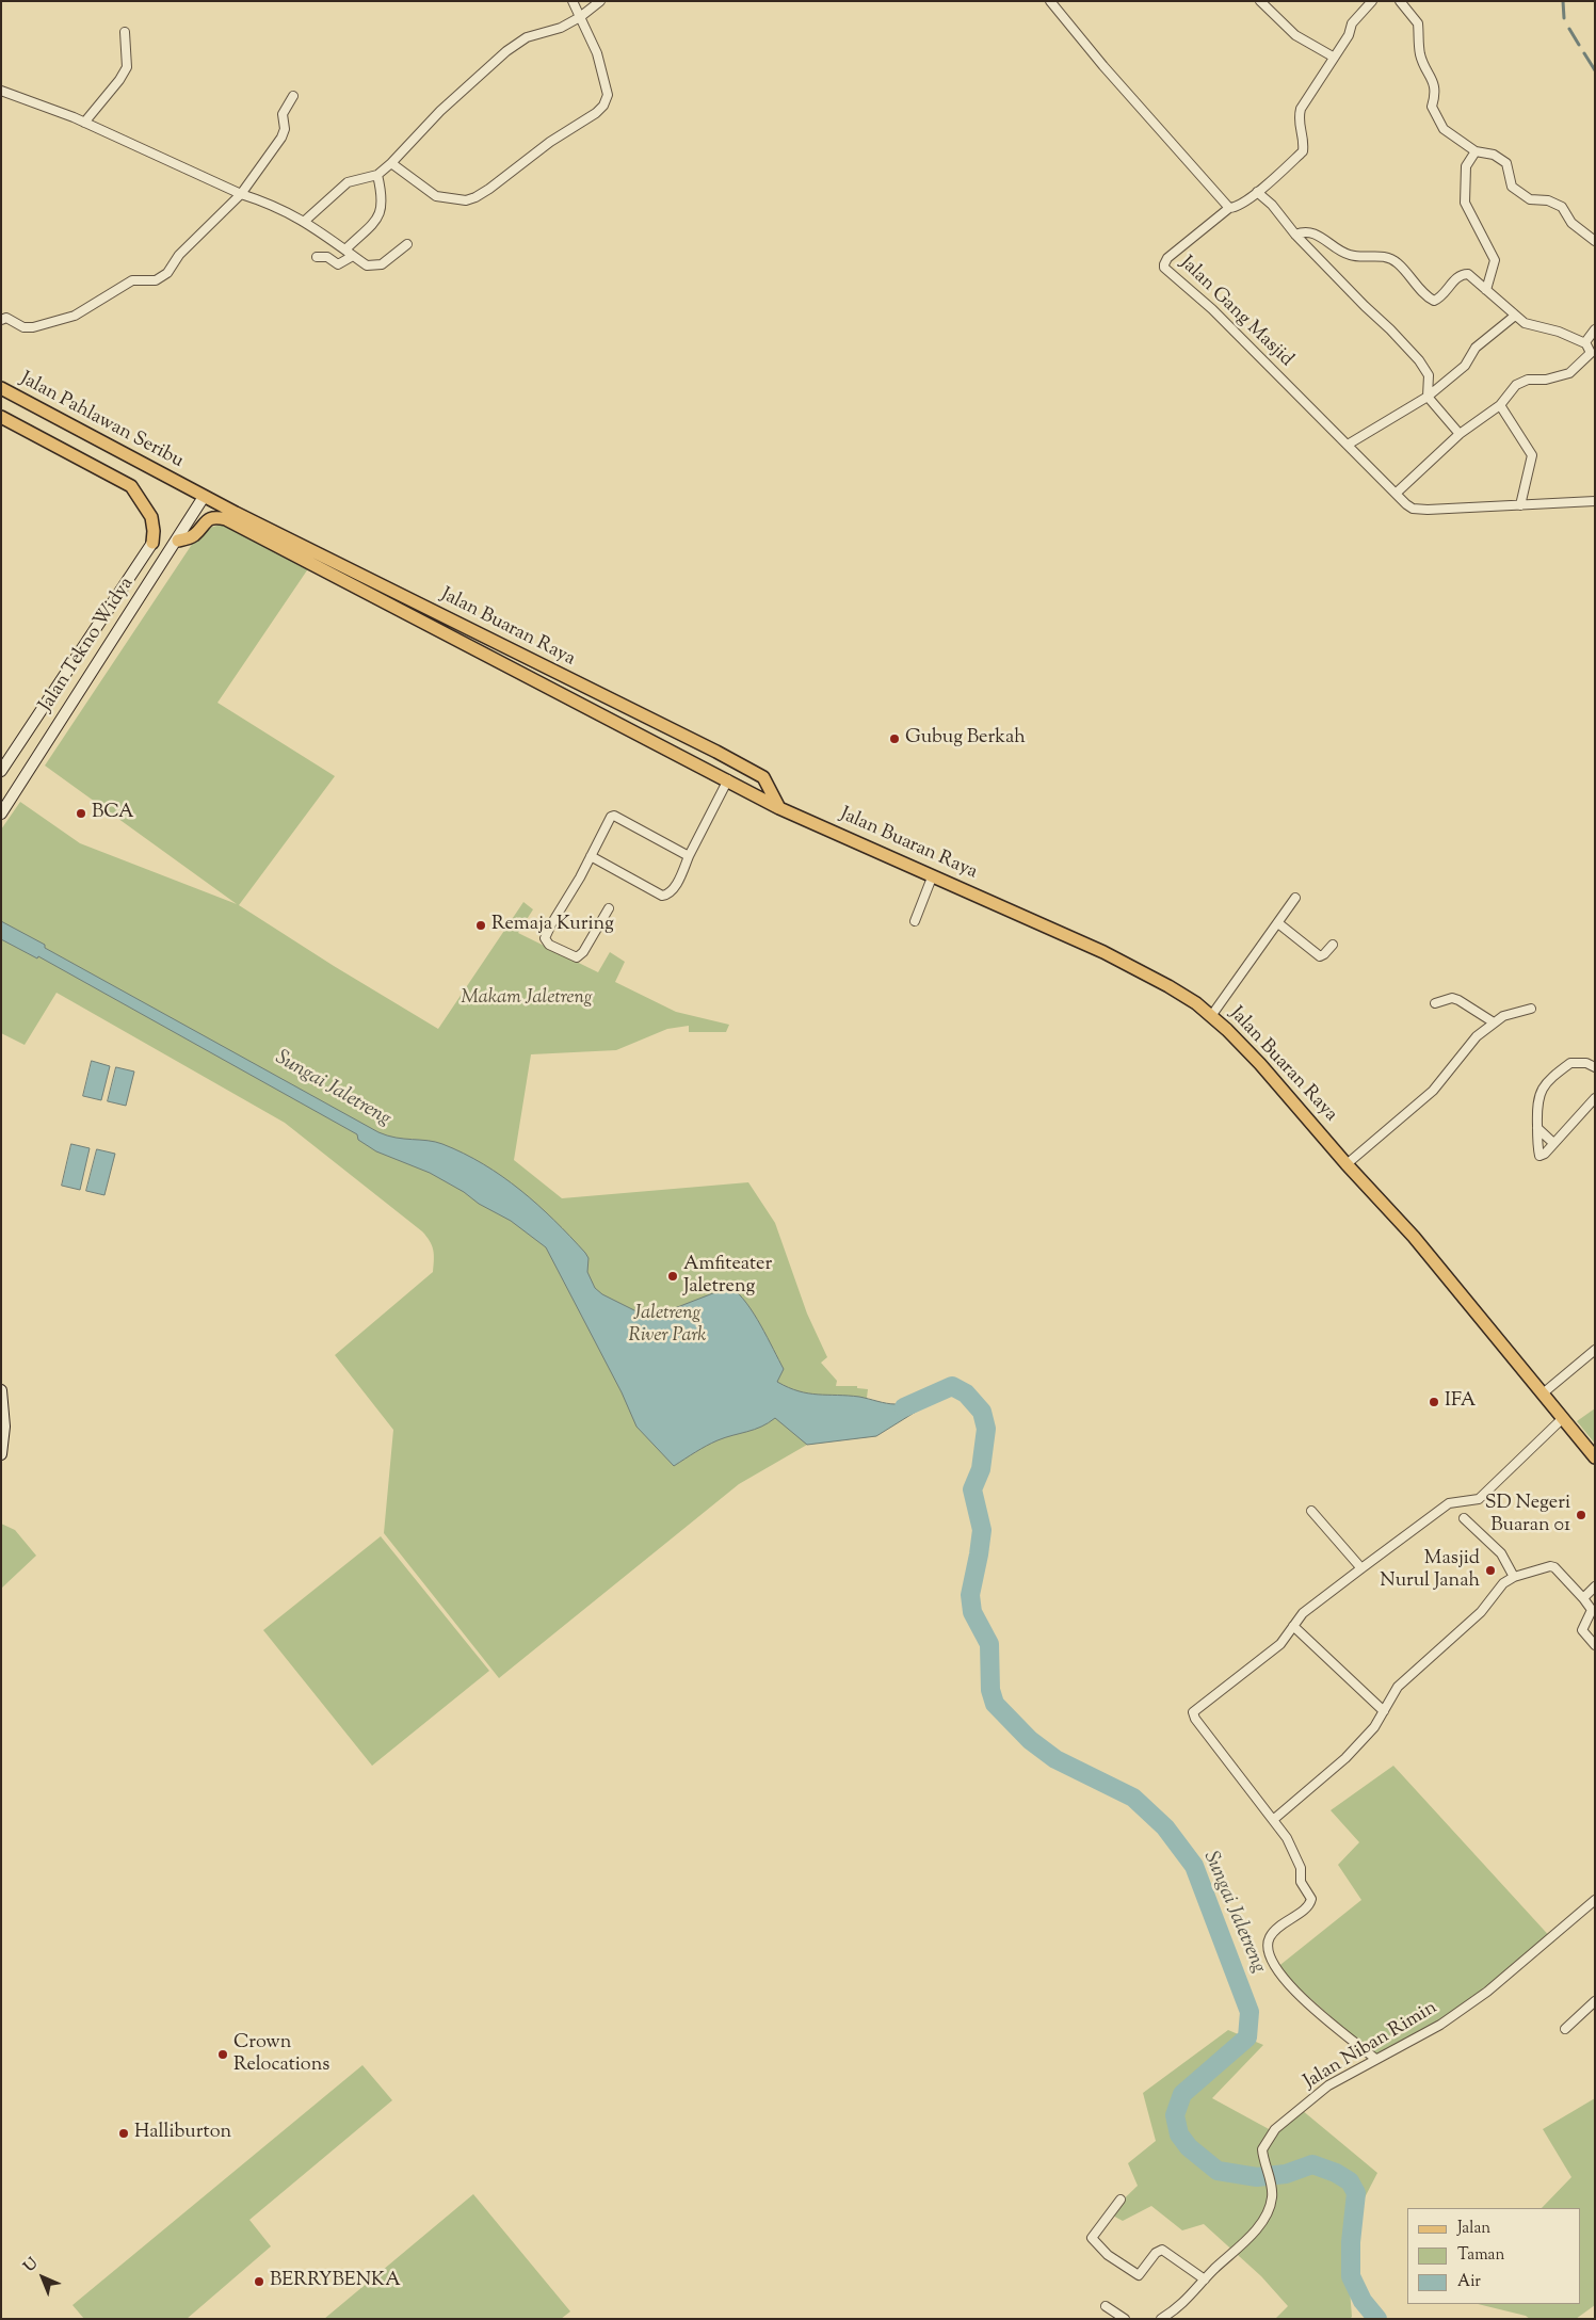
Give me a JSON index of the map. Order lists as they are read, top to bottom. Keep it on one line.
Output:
{"streets":{"main road":["Jalan Pahlawan Seribu","Jalan Buaran Raya","Jalan Tekno Widya"],"street":["Jalan Gang Masjid","Jalan Niban Rimin"]},"crossings":[["Jalan Pahlawan Seribu","Jalan Buaran Raya"],["Jalan Pahlawan Seribu","Jalan Tekno Widya"],["Jalan Buaran Raya","Jalan Tekno Widya"]],"water":["Sungai Jaletreng"],"parks":["Makam Jaletreng","Jaletreng River Park"],"places":["Gubug Berkah","BCA","Remaja Kuring","Amfiteater Jaletreng","IFA","SD Negeri Buaran 01","Masjid Nurul Janah","Crown Relocations","Halliburton","BERRYBENKA"],"legend":["Jalan","Taman","Air"],"north":"top left"}
